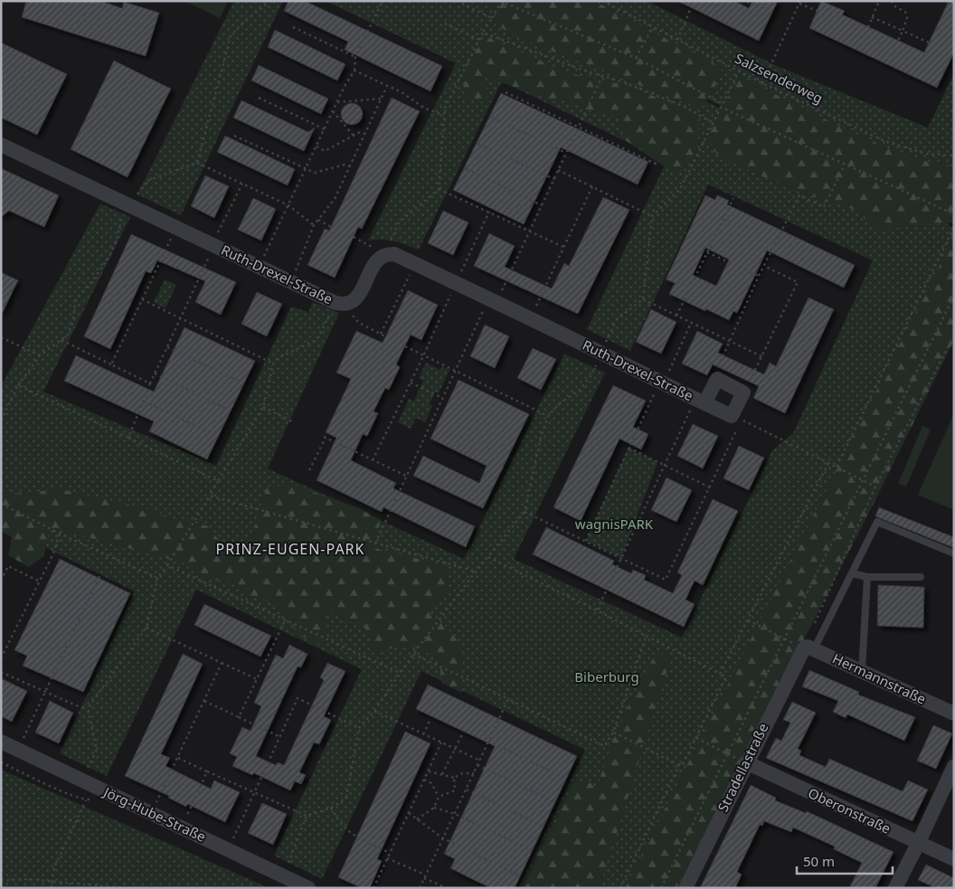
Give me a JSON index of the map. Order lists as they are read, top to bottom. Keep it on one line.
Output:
{"streets":{"street":["Ruth-Drexel-Straße","Hermannstraße","Stradellastraße","Oberonstraße","Jörg-Hube-Straße"],"path":["Salzsenderweg"]},"crossings":[["Hermannstraße","Stradellastraße"],["Stradellastraße","Oberonstraße"]],"districts":["PRINZ-EUGEN-PARK"],"parks":["wagnisPARK","Biberburg"],"scale_bar":"50 m"}
